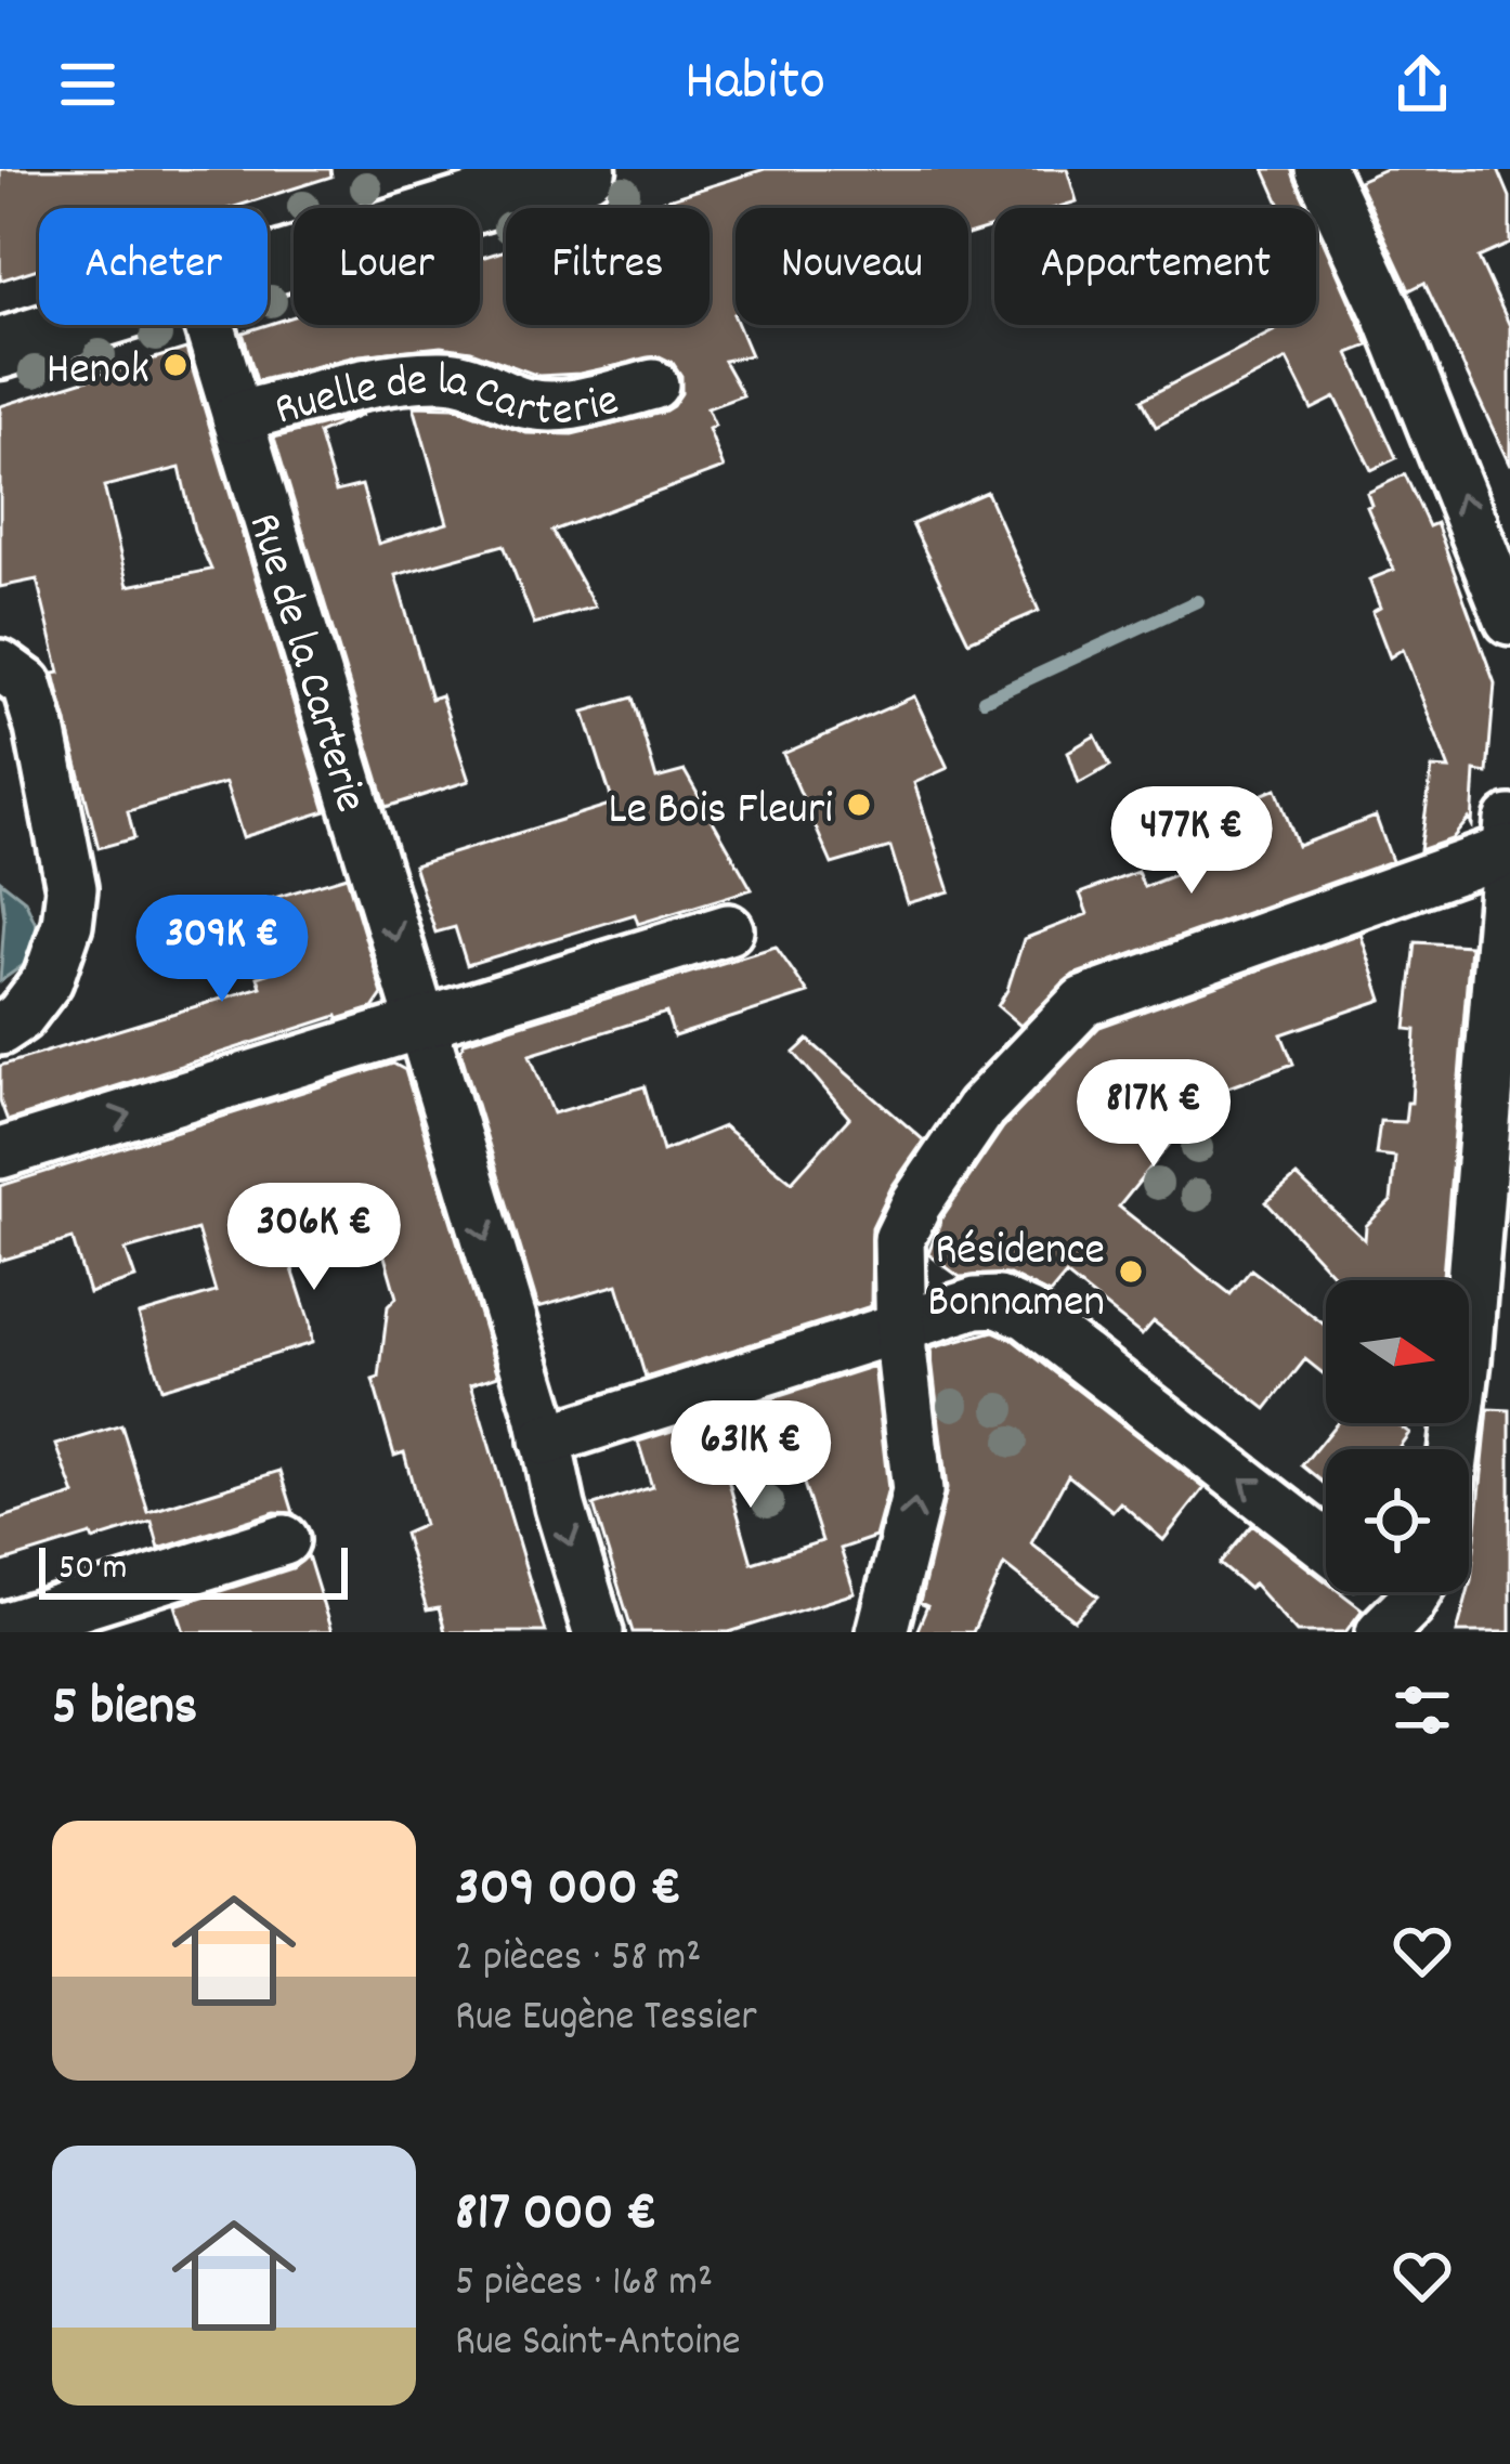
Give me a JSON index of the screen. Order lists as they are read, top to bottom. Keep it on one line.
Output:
{"streets":{"street":["Ruelle de la Carterie","Rue de la Carterie"]},"crossings":[["Ruelle de la Carterie","Rue de la Carterie"]],"one_way":["Rue de la Carterie"],"places":["Henok","Le Bois Fleuri","Résidence Bonnamen"],"scale_bar":"50 m","north":"right","page":{"header":"Habito","chip":["Acheter","Louer","Filtres","Nouveau","Appartement"],"price":["477K €","309K €","817K €","306K €","631K €"],"scale":"50 m","heading":"5 biens","list":[{"name":"309 000 €","note":"2 pièces · 58 m² · Rue Eugène Tessier"},{"name":"817 000 €","note":"5 pièces · 168 m² · Rue Saint-Antoine"}]}}
